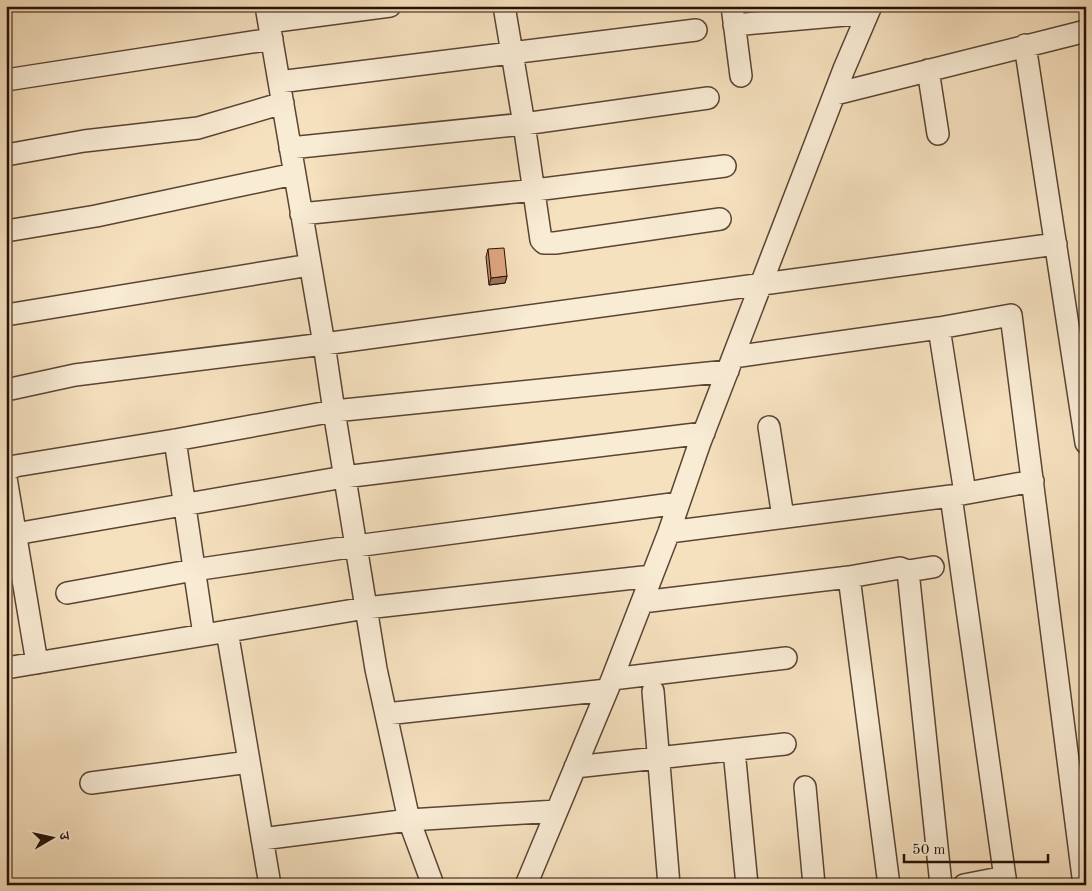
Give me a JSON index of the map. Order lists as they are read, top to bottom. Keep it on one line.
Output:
{"scale_bar":"50 m","north":"right"}
